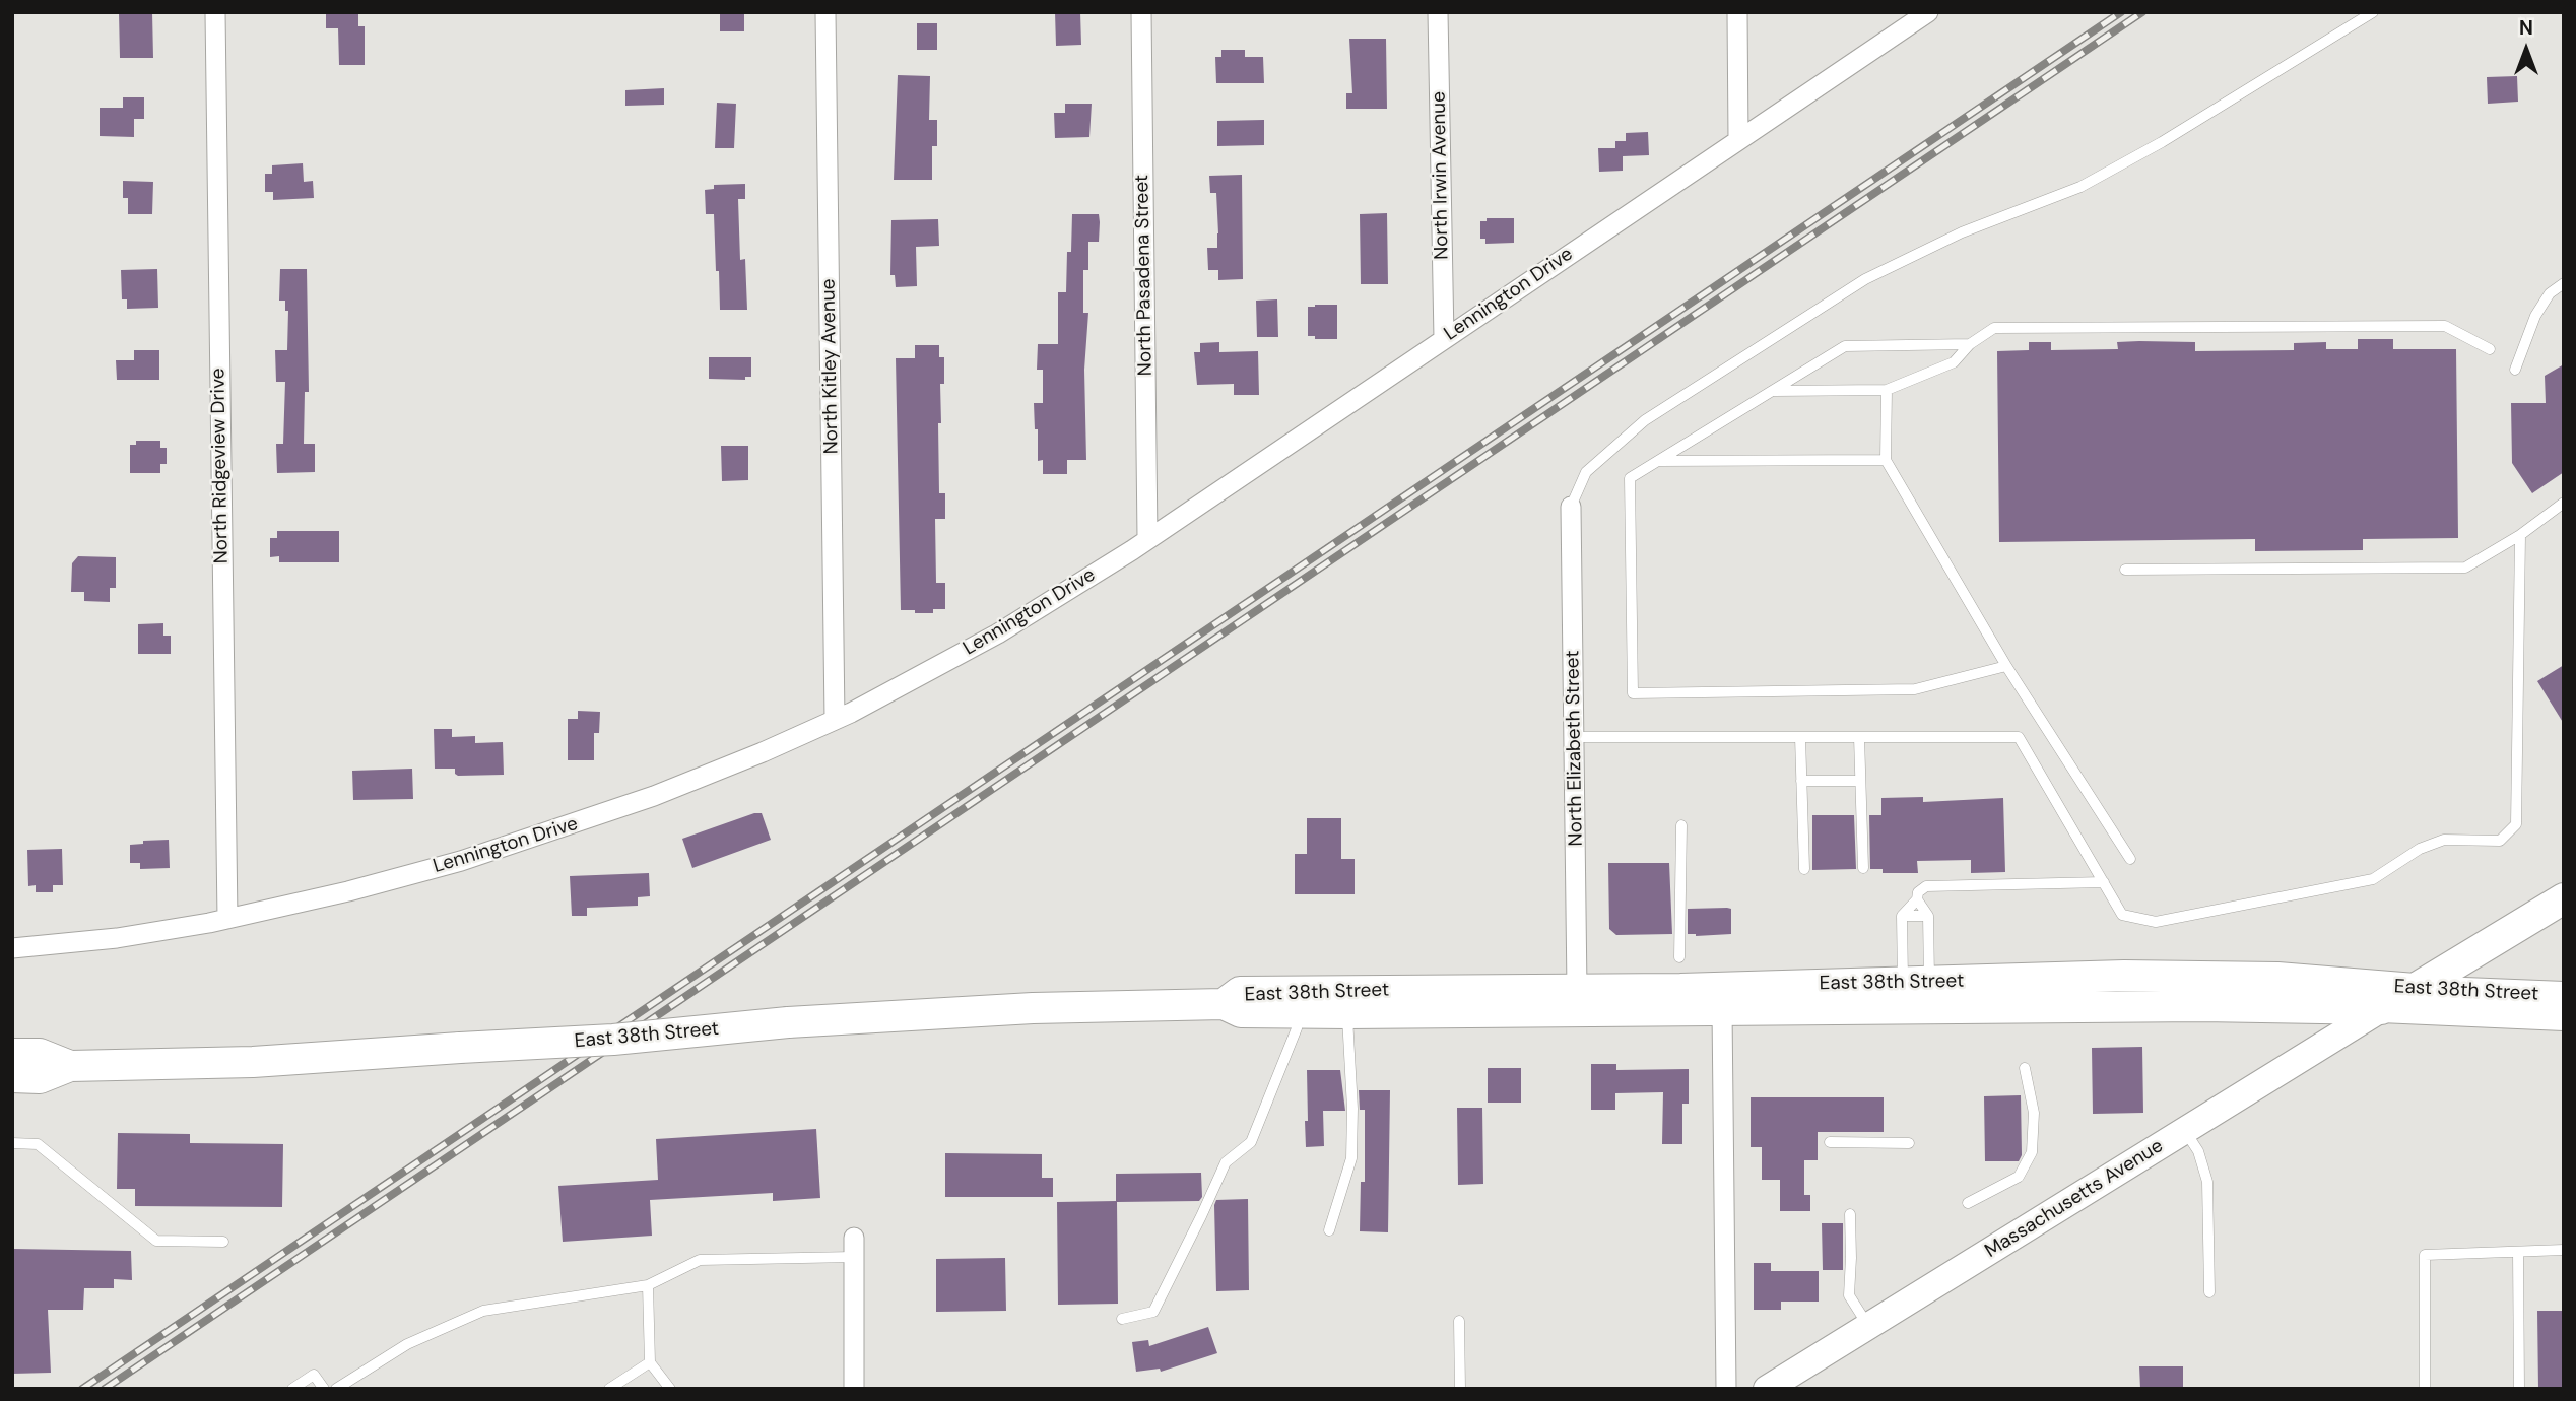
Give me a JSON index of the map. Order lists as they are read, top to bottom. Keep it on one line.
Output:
{"streets":{"main road":["East 38th Street","Massachusetts Avenue"],"street":["North Irwin Avenue","North Pasadena Street","Lennington Drive","North Kitley Avenue","North Ridgeview Drive","North Elizabeth Street"]},"crossings":[["North Irwin Avenue","Lennington Drive"],["North Pasadena Street","Lennington Drive"],["Lennington Drive","North Kitley Avenue"],["Lennington Drive","North Ridgeview Drive"],["North Elizabeth Street","East 38th Street"],["East 38th Street","Massachusetts Avenue"]],"north":"top"}
